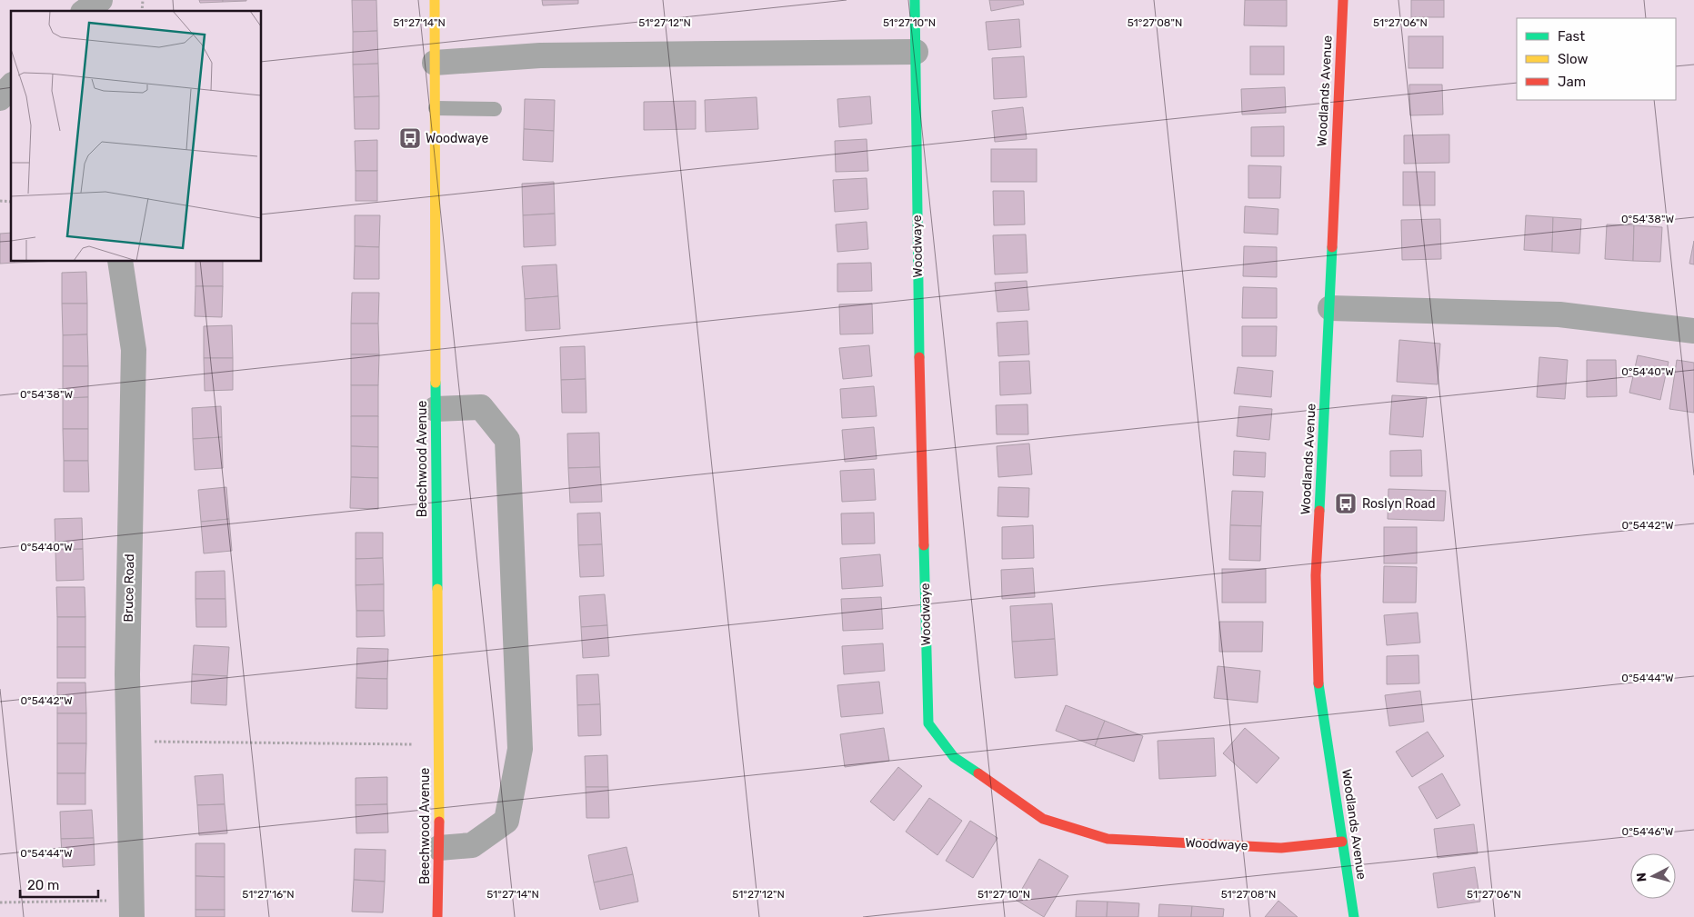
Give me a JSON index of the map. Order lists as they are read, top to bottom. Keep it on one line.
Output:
{"streets":{"street":["Woodlands Avenue","Woodwaye","Beechwood Avenue","Bruce Road"]},"crossings":[["Woodlands Avenue","Woodwaye"]],"places":{"bus stop":["Woodwaye","Roslyn Road"]},"legend":["Fast","Slow","Jam"],"scale_bar":"20 m","north":"left","coordinates":["51°27'14\"N","51°27'12\"N","51°27'10\"N","51°27'08\"N","51°27'06\"N","0°54'38\"W","0°54'40\"W","0°54'42\"W","0°54'44\"W","0°54'46\"W","51°27'16\"N"]}
